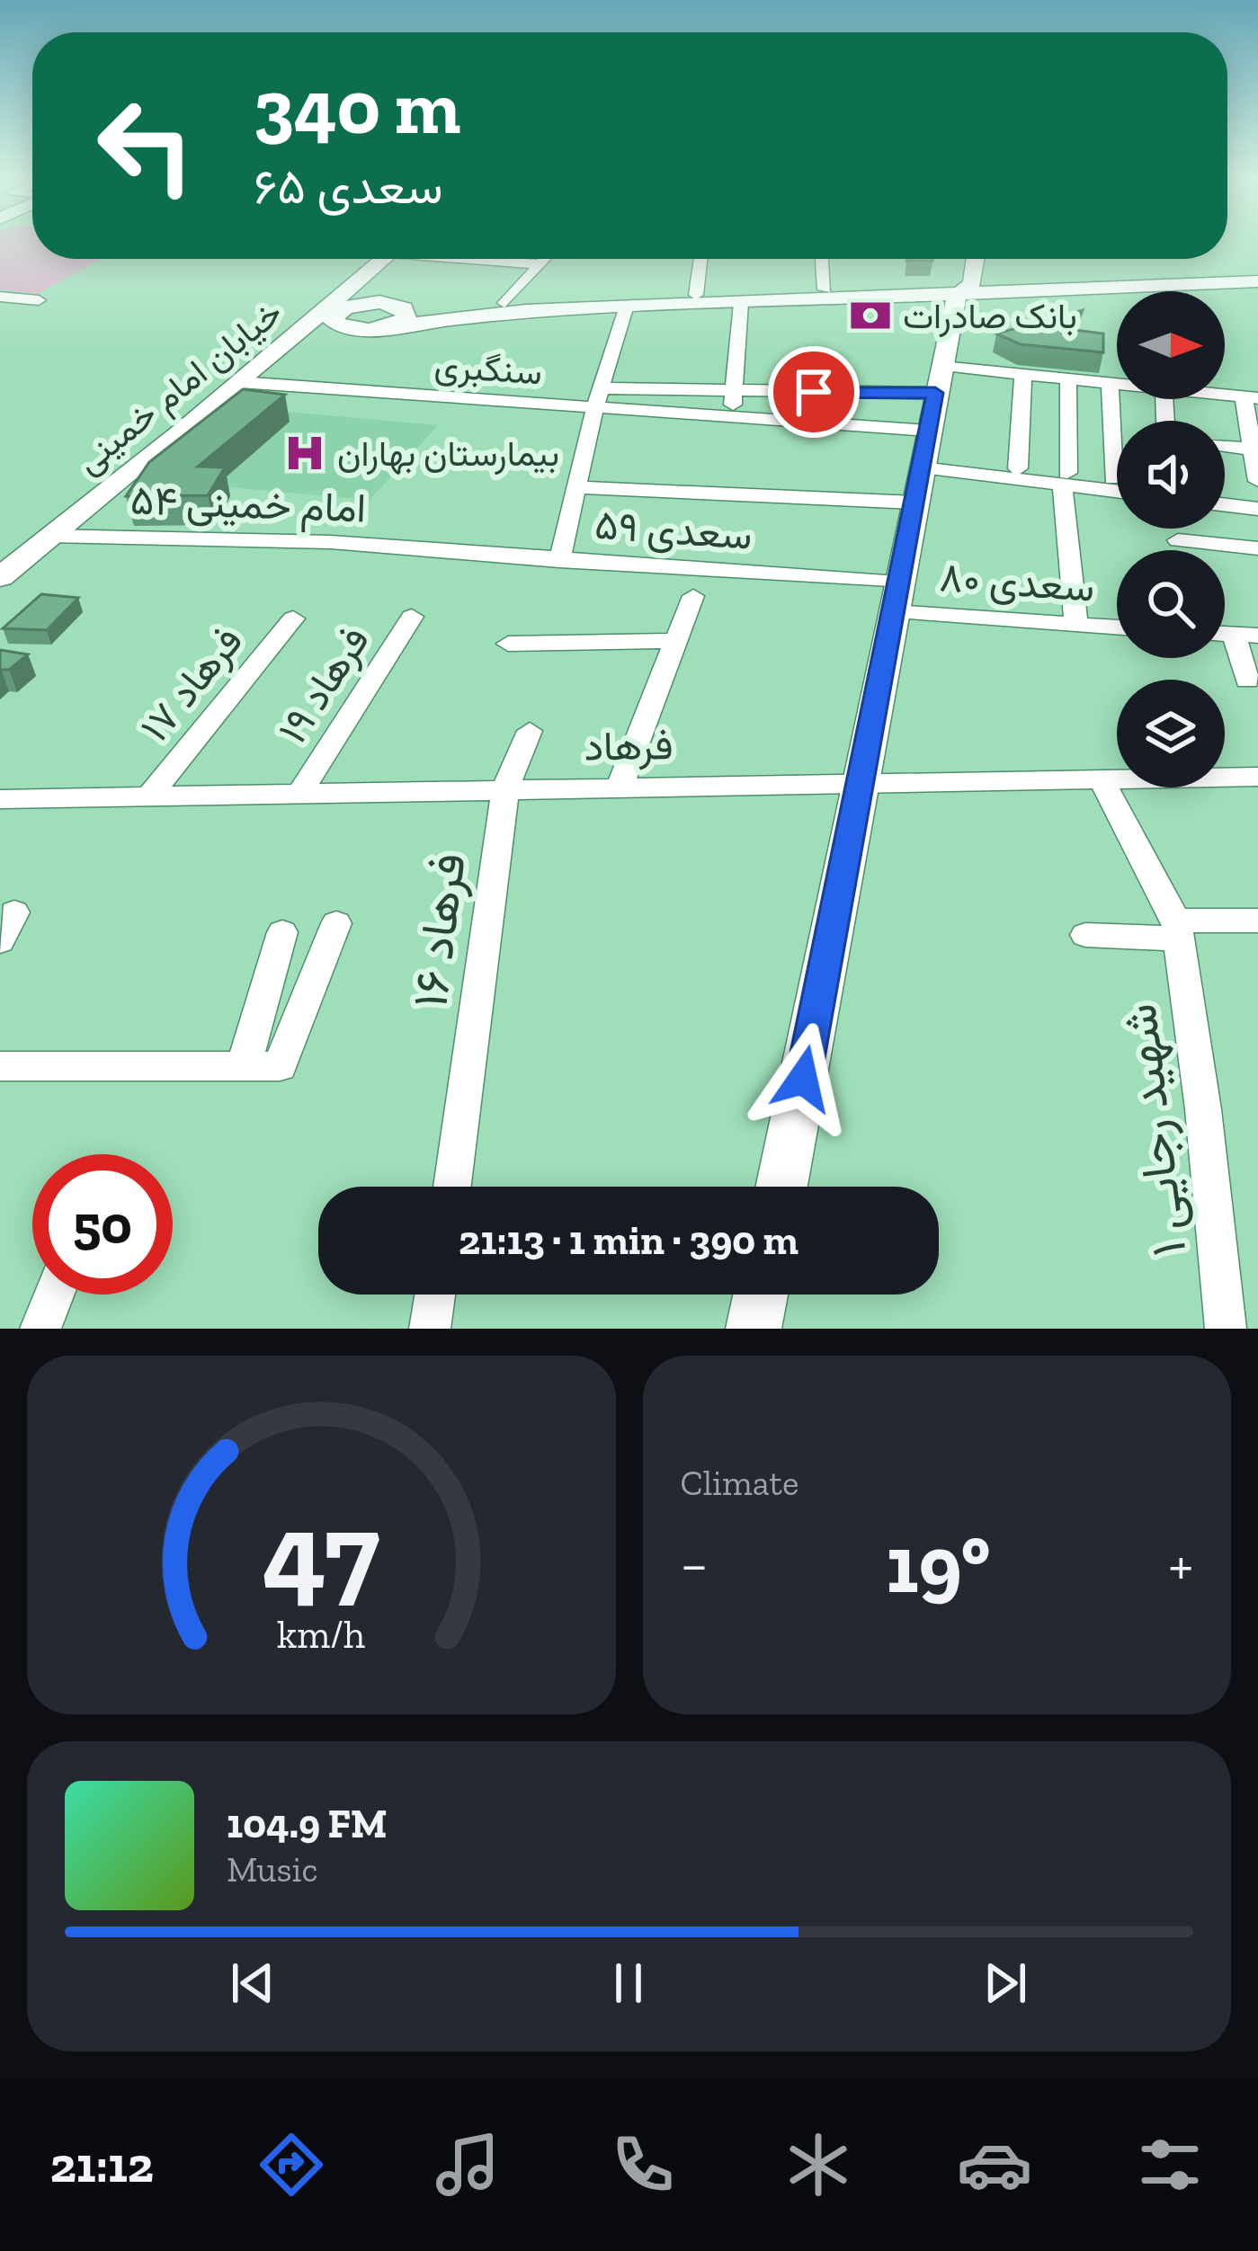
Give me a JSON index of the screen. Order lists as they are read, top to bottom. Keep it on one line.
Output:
{"streets":{"main road":["خیابان امام خمینی"],"street":["سنگبری","امام خمینی ۵۴","سعدی ۵۹","سعدی ۸۰","فرهاد ۱۷","فرهاد ۱۹","فرهاد","فرهاد ۱۶","شهید رجایی ۱"]},"crossings":[["سنگبری","خیابان امام خمینی"],["خیابان امام خمینی","امام خمینی ۵۴"],["امام خمینی ۵۴","سعدی ۵۹"],["سعدی ۵۹","سعدی ۸۰"],["فرهاد ۱۷","فرهاد"],["فرهاد ۱۹","فرهاد"],["فرهاد","فرهاد ۱۶"],["فرهاد","شهید رجایی ۱"]],"places":{"bank":["بانک صادرات"],"hospital":["بیمارستان بهاران"]},"north":"right","page":{"turn":["340 m","سعدی ۶۵"],"limit":"50","trip":"21:13 · 1 min · 390 m","tile":"Climate","heat":["−","19°","+"],"song":["104.9 FM","Music"],"tabs":"21:12","gauge":["47","km/h"]}}
